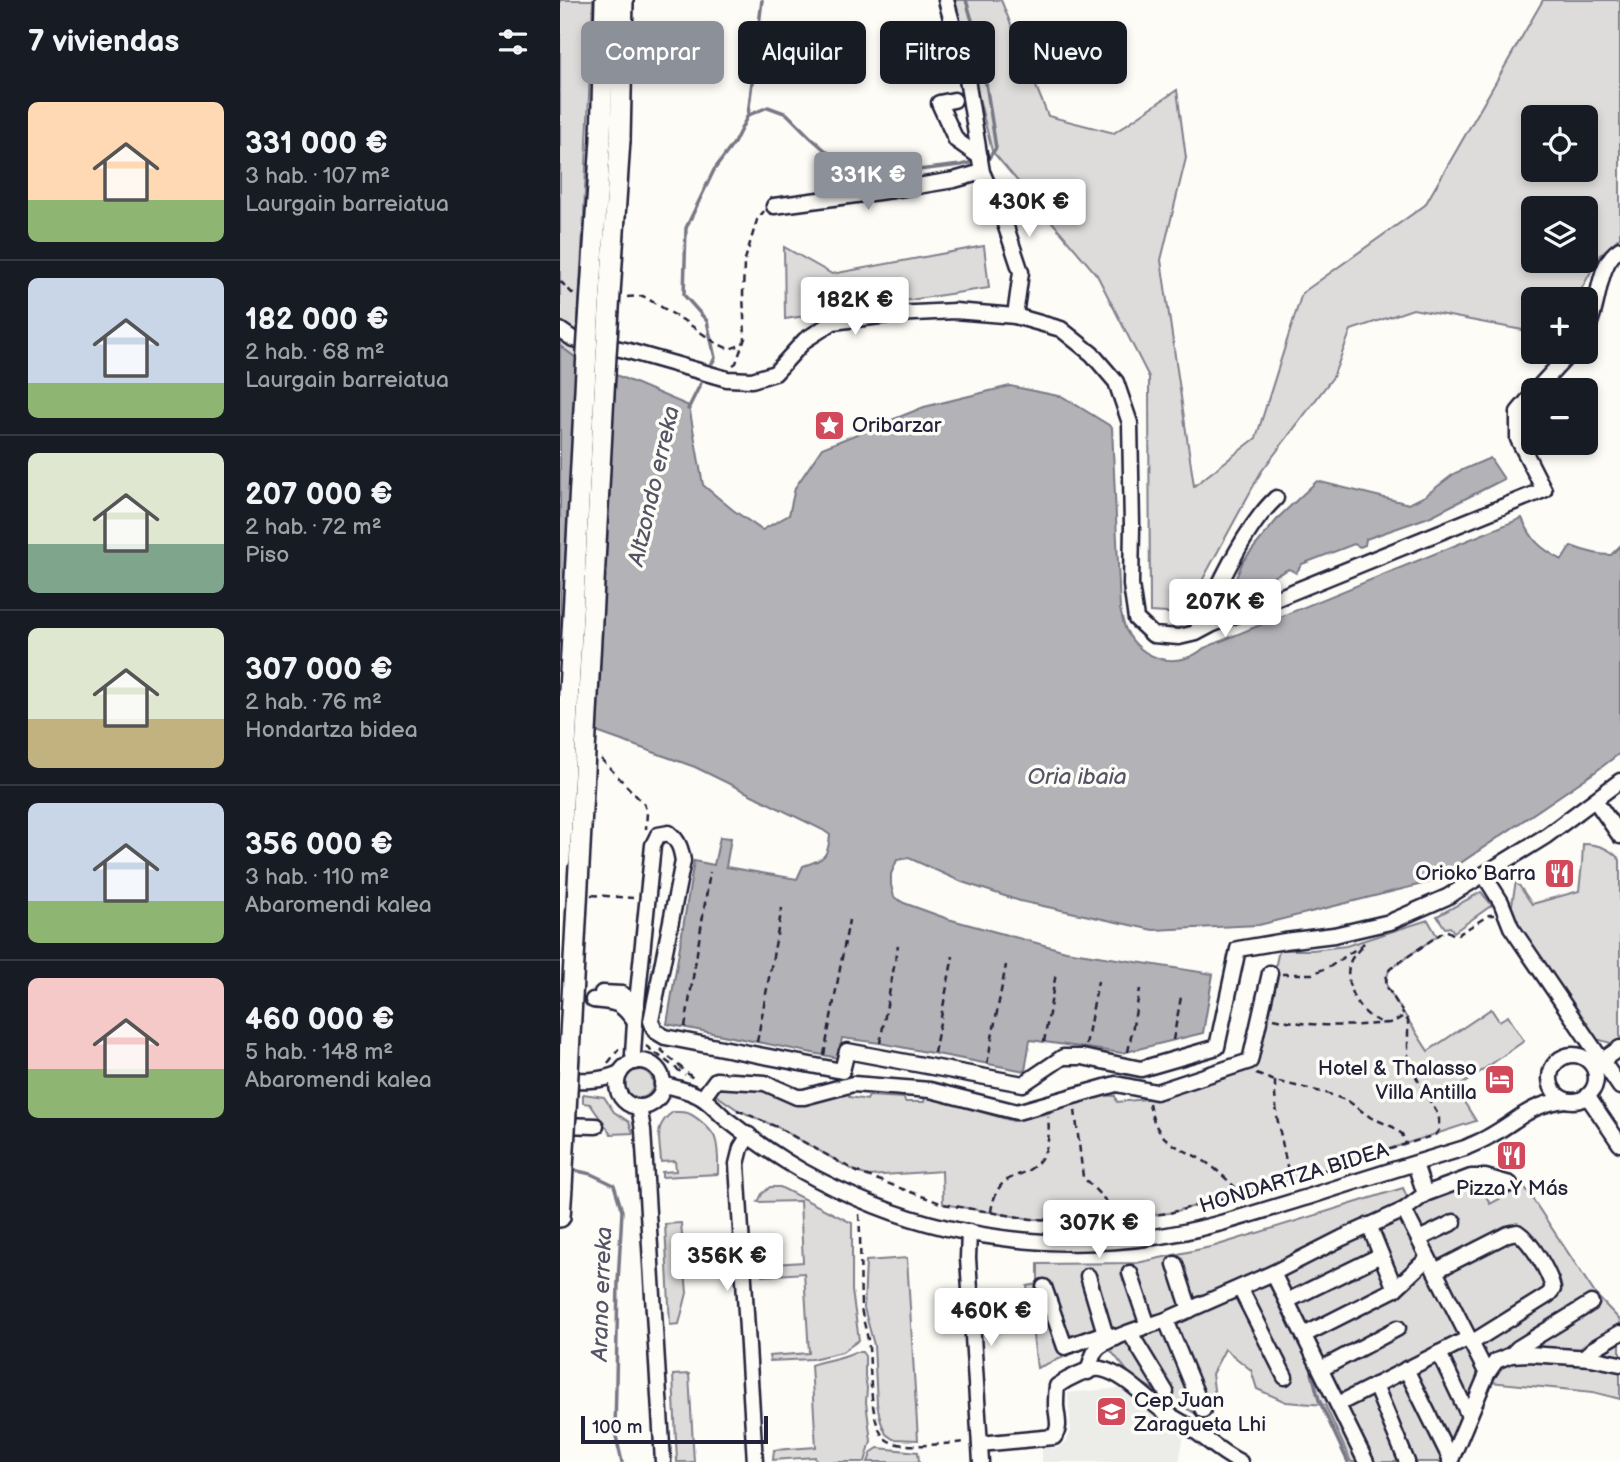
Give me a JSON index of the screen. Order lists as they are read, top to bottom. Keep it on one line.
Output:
{"streets":{"street":["HONDARTZA BIDEA"]},"water":["Altzondo erreka","Oria ibaia","Arano erreka"],"places":{"place":["Oribarzar"],"restaurant":["Orioko Barra","Pizza Y Más"],"hotel":["Hotel & Thalasso Villa Antilla"],"school or university":["Cep Juan Zaragueta Lhi"]},"scale_bar":"100 m","page":{"heading":"7 viviendas","chip":["Comprar","Alquilar","Filtros","Nuevo"],"list":[{"name":"331 000 €","note":"3 hab. · 107 m² · Laurgain barreiatua"},{"name":"182 000 €","note":"2 hab. · 68 m² · Laurgain barreiatua"},{"name":"207 000 €","note":"2 hab. · 72 m² · Piso"},{"name":"307 000 €","note":"2 hab. · 76 m² · Hondartza bidea"},{"name":"356 000 €","note":"3 hab. · 110 m² · Abaromendi kalea"},{"name":"460 000 €","note":"5 hab. · 148 m² · Abaromendi kalea"}],"map_buttons":["+","−"],"price":["331K €","430K €","182K €","207K €","307K €","356K €","460K €"],"scale":"100 m"}}
